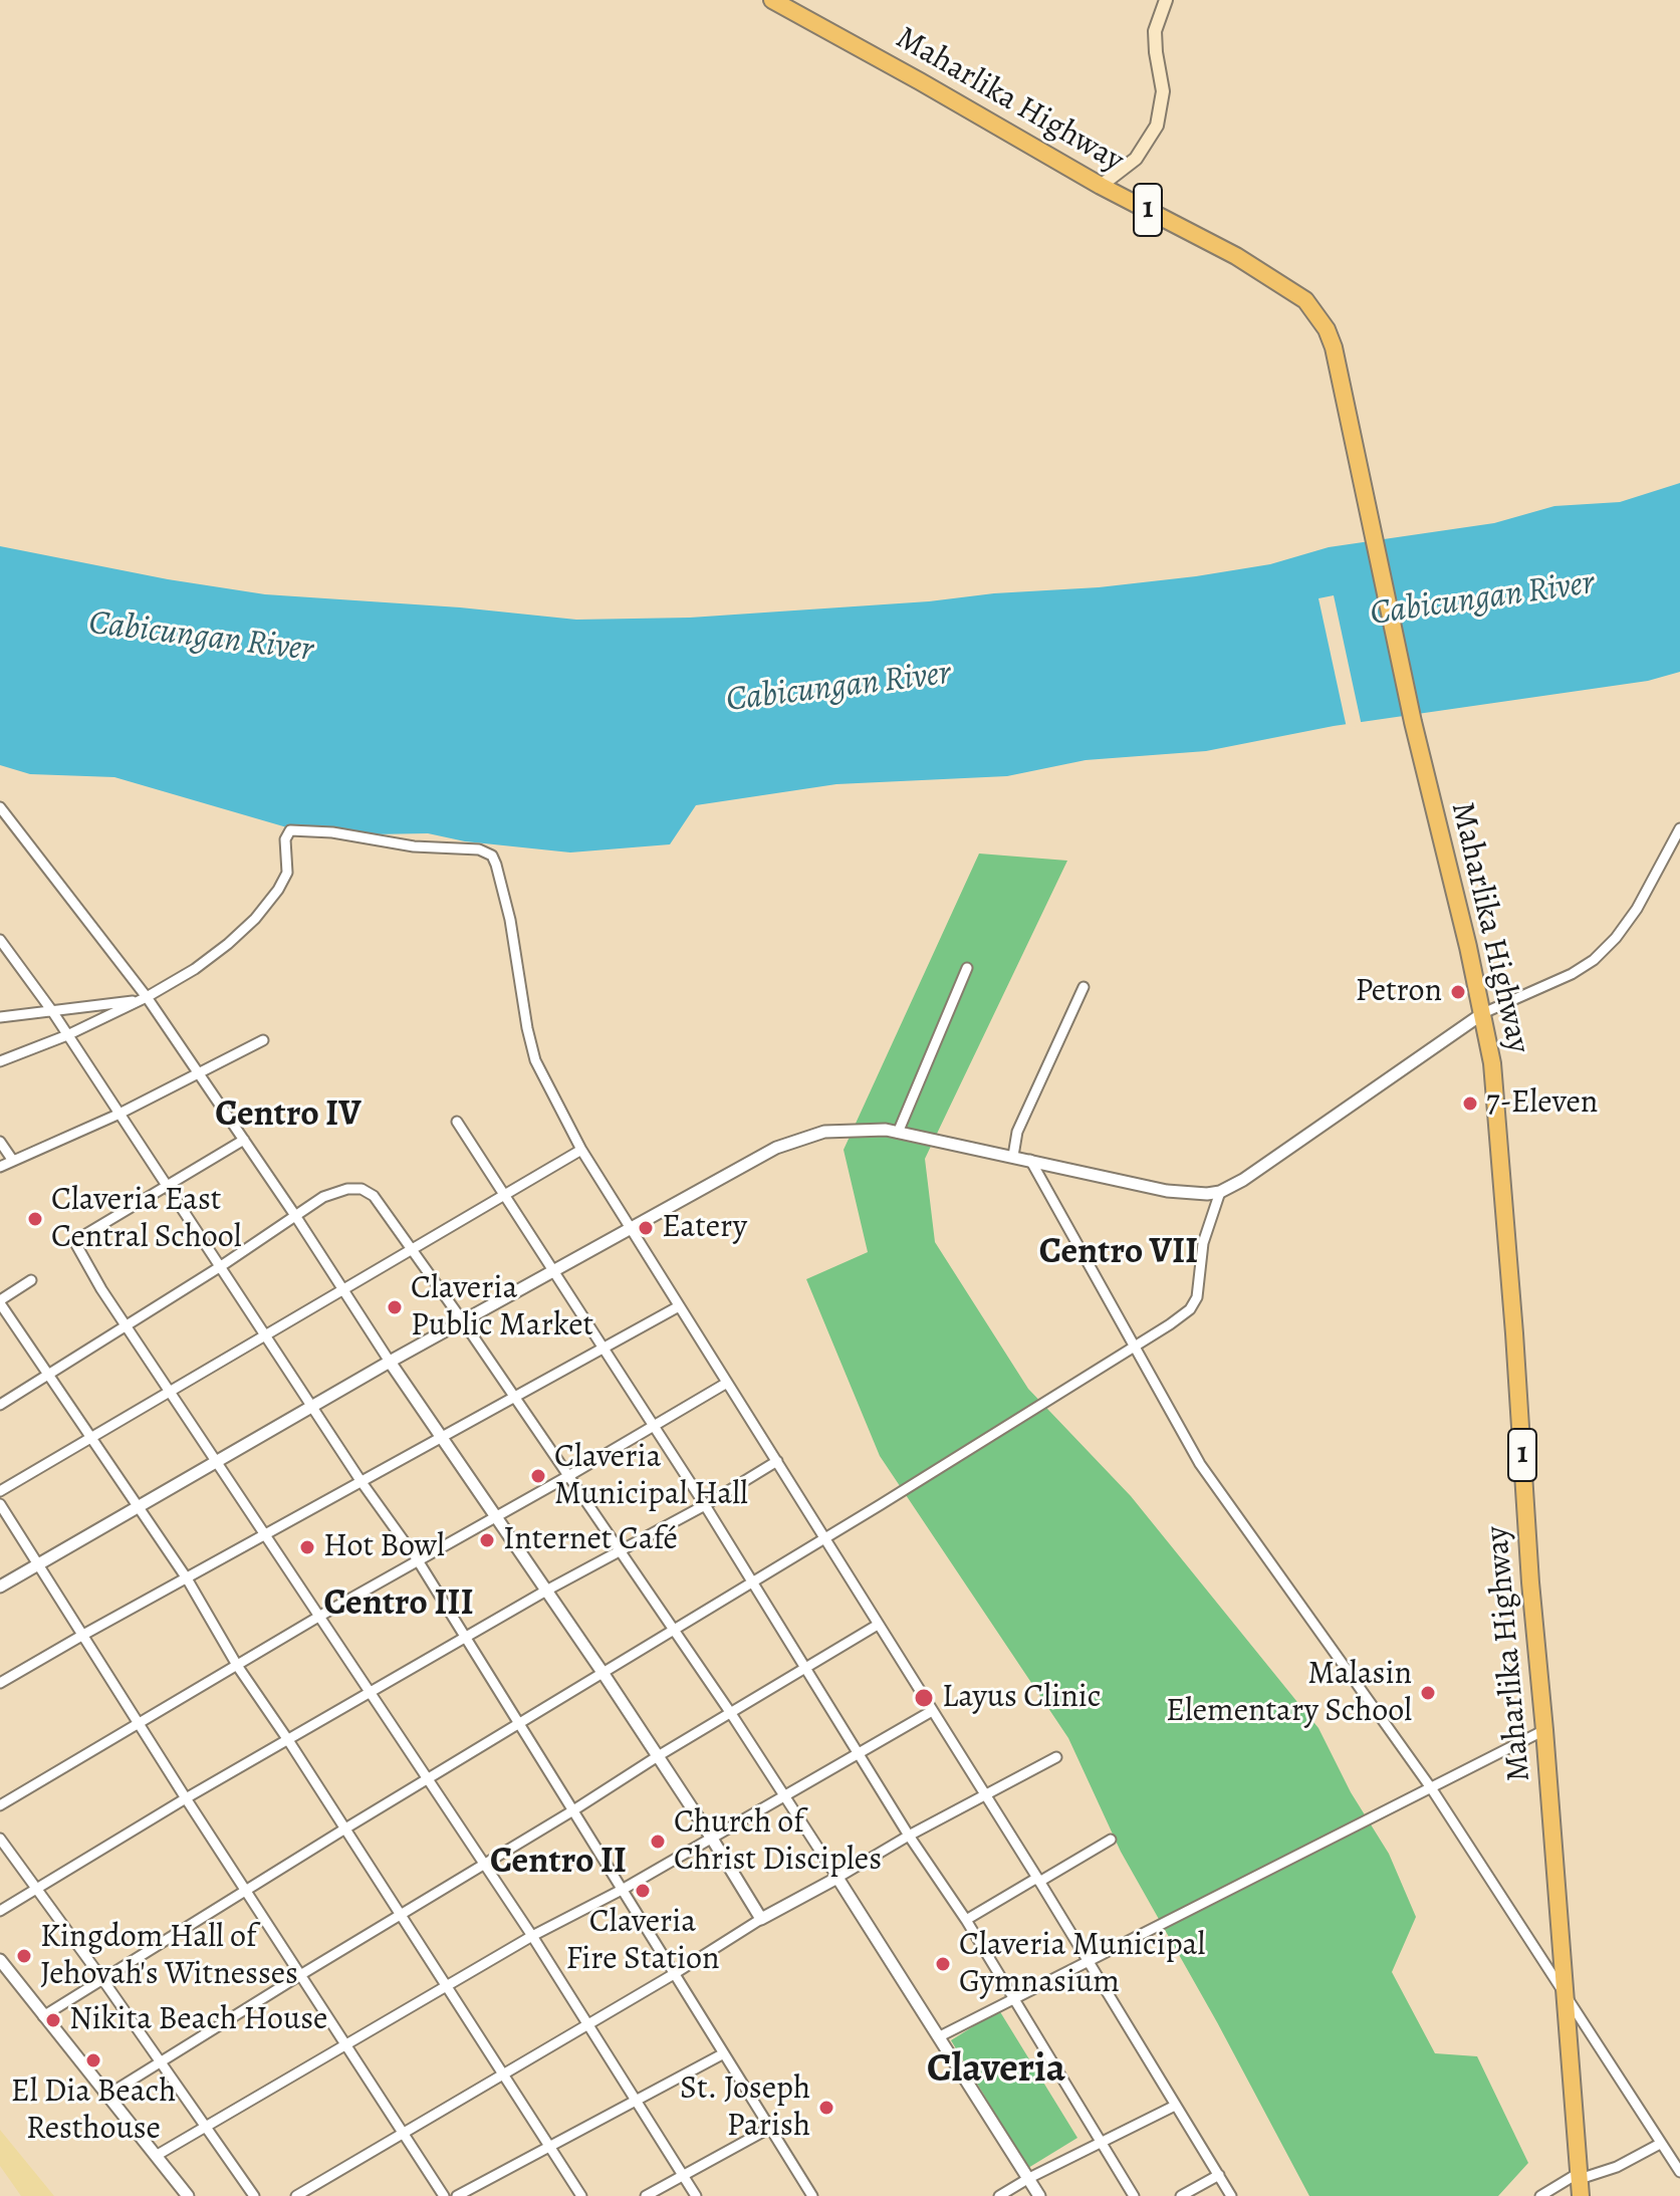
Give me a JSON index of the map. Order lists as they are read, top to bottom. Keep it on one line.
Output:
{"streets":{"highway":["Maharlika Highway","1"]},"districts":["Centro IV","Centro VII","Centro III","Centro II","Claveria"],"water":["Cabicungan River"],"places":["Petron","7-Eleven","Claveria East Central School","Eatery","Claveria Public Market","Claveria Municipal Hall","Internet Café","Hot Bowl","Malasin Elementary School","Layus Clinic","Church of Christ Disciples","Claveria Fire Station","Kingdom Hall of Jehovah's Witnesses","Claveria Municipal Gymnasium","Nikita Beach House","El Dia Beach Resthouse","St. Joseph Parish"]}
